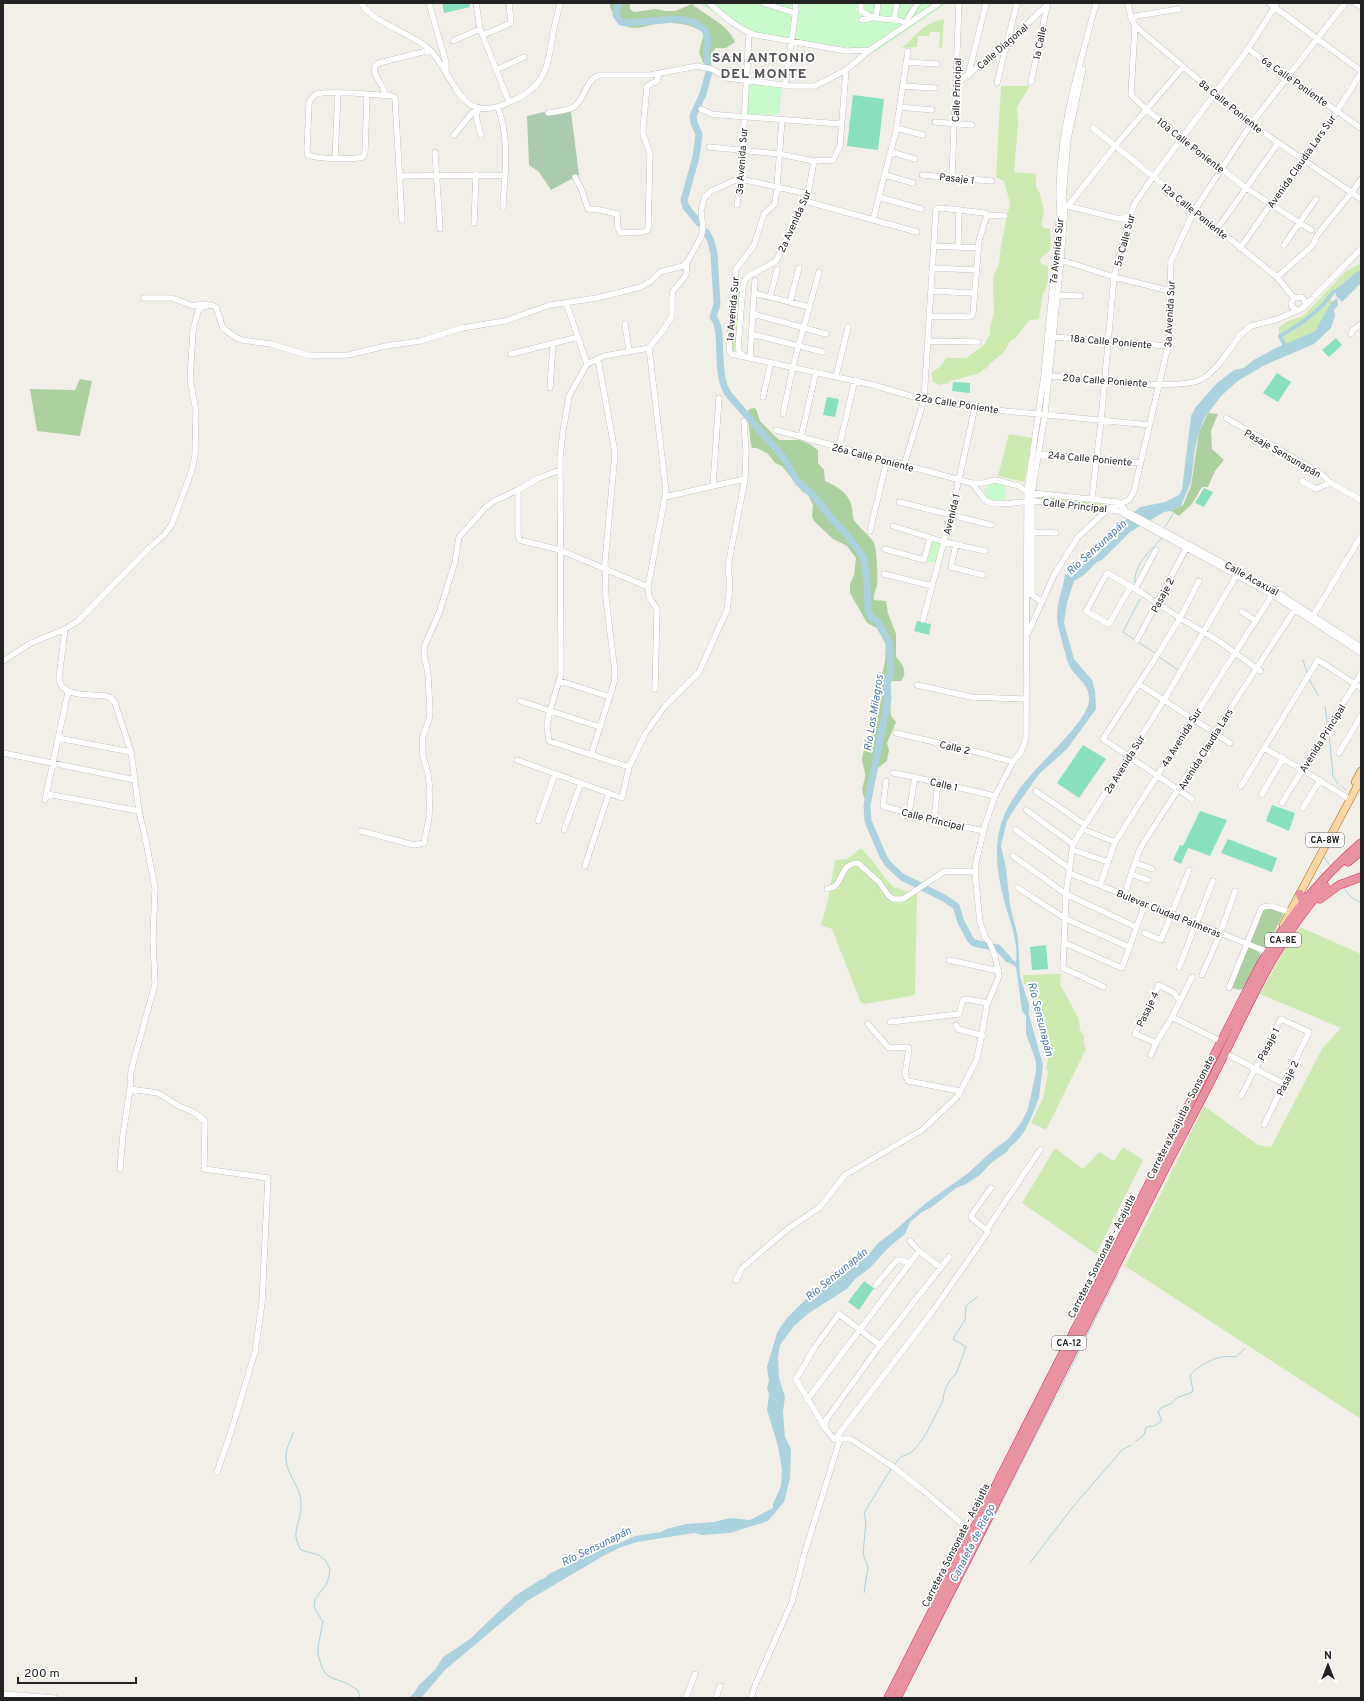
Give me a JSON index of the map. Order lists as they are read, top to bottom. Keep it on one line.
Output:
{"streets":{"highway":["CA-8E","Carretera Acajutla - Sonsonate","Carretera Sonsonate - Acajutla","CA-12"],"main road":["CA-8W"],"street":["1a Calle","Calle Diagonal","6a Calle Poniente","Calle Principal","8a Calle Poniente","10a Calle Poniente","3a Avenida Sur","Avenida Claudia Lars Sur","Pasaje 1","12a Calle Poniente","2a Avenida Sur","5a Calle Sur","7a Avenida Sur","1a Avenida Sur","18a Calle Poniente","20a Calle Poniente","22a Calle Poniente","Pasaje Sensunapán","26a Calle Poniente","24a Calle Poniente","Avenida 1","Calle Acaxual","Pasaje 2","4a Avenida Sur","Avenida Principal","Calle 2","Avenida Claudia Lars","Calle 1","Bulevar Ciudad Palmeras","Pasaje 4"]},"crossings":[["1a Calle","Calle Diagonal"],["Calle Diagonal","Calle Principal"],["6a Calle Poniente","3a Avenida Sur"],["6a Calle Poniente","Avenida Claudia Lars Sur"],["6a Calle Poniente","5a Calle Sur"],["Calle Principal","3a Avenida Sur"],["Calle Principal","Pasaje 1"],["Calle Principal","7a Avenida Sur"],["Calle Principal","Calle Acaxual"],["Calle Principal","Calle 2"],["Calle Principal","Calle 1"],["8a Calle Poniente","10a Calle Poniente"],["8a Calle Poniente","3a Avenida Sur"],["8a Calle Poniente","Avenida Claudia Lars Sur"],["8a Calle Poniente","5a Calle Sur"],["10a Calle Poniente","3a Avenida Sur"],["10a Calle Poniente","Avenida Claudia Lars Sur"],["10a Calle Poniente","5a Calle Sur"],["3a Avenida Sur","12a Calle Poniente"],["3a Avenida Sur","18a Calle Poniente"],["3a Avenida Sur","20a Calle Poniente"],["3a Avenida Sur","22a Calle Poniente"],["3a Avenida Sur","26a Calle Poniente"],["3a Avenida Sur","24a Calle Poniente"],["Avenida Claudia Lars Sur","12a Calle Poniente"],["Pasaje 1","Pasaje 2"],["12a Calle Poniente","5a Calle Sur"],["12a Calle Poniente","20a Calle Poniente"],["2a Avenida Sur","Calle Acaxual"],["2a Avenida Sur","Bulevar Ciudad Palmeras"],["5a Calle Sur","18a Calle Poniente"],["5a Calle Sur","20a Calle Poniente"],["5a Calle Sur","22a Calle Poniente"],["5a Calle Sur","26a Calle Poniente"],["5a Calle Sur","24a Calle Poniente"],["7a Avenida Sur","18a Calle Poniente"],["7a Avenida Sur","20a Calle Poniente"],["7a Avenida Sur","22a Calle Poniente"],["7a Avenida Sur","26a Calle Poniente"],["7a Avenida Sur","24a Calle Poniente"],["1a Avenida Sur","22a Calle Poniente"],["22a Calle Poniente","Avenida 1"],["26a Calle Poniente","Avenida 1"],["Calle Acaxual","Pasaje 2"],["Calle Acaxual","4a Avenida Sur"],["Calle Acaxual","Avenida Claudia Lars"],["4a Avenida Sur","Bulevar Ciudad Palmeras"],["Avenida Claudia Lars","Bulevar Ciudad Palmeras"],["CA-8W","Bulevar Ciudad Palmeras"],["CA-8W","Carretera Sonsonate - Acajutla"],["Bulevar Ciudad Palmeras","Carretera Sonsonate - Acajutla"],["Carretera Acajutla - Sonsonate","Carretera Sonsonate - Acajutla"]],"districts":["SAN ANTONIO DEL MONTE"],"water":["Río Sensunapán","Río Los Milagros","Canaleta de Riego"],"scale_bar":"200 m","north":"top"}
